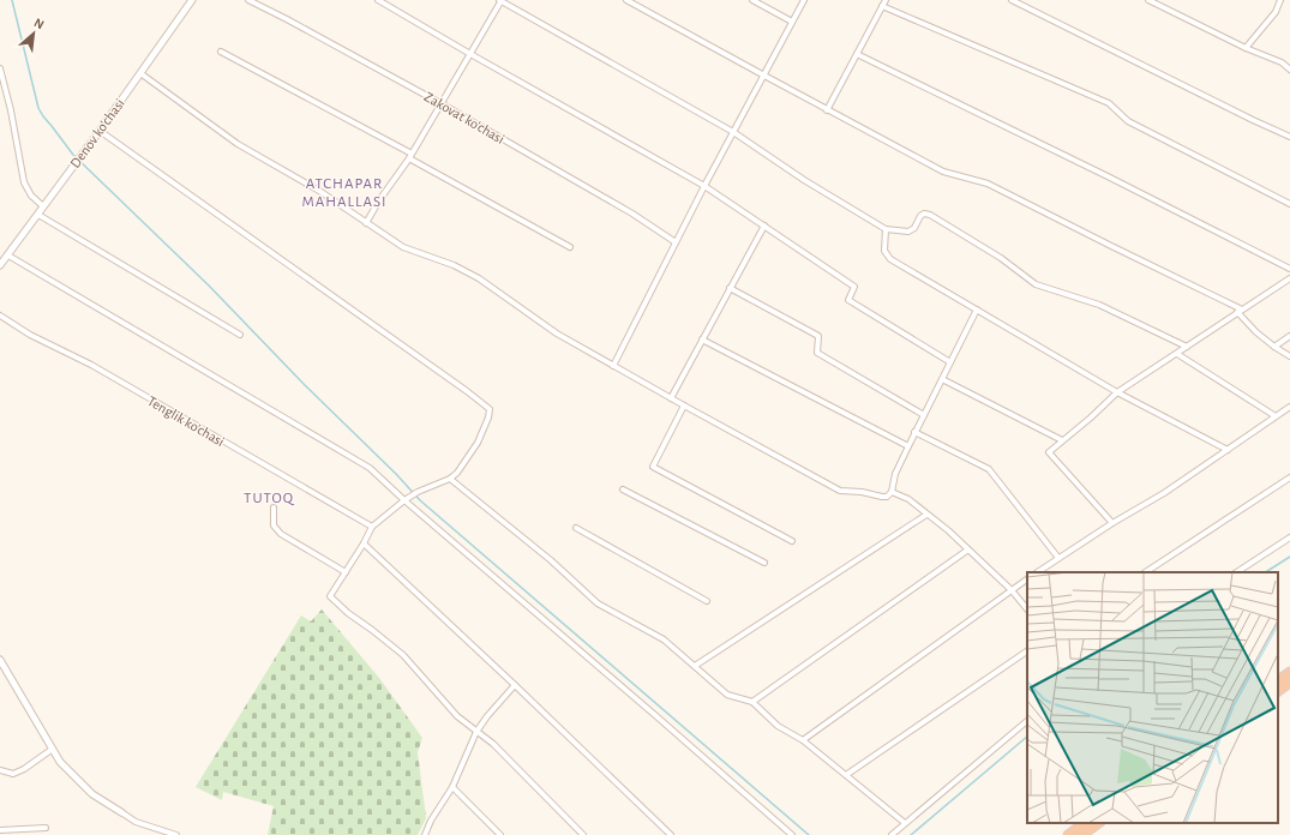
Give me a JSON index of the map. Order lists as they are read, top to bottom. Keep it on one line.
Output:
{"streets":{"street":["Zakovat ko'chasi","Denov ko'chasi","Tenglik ko'chasi"]},"districts":["ATCHAPAR MAHALLASI","TUTOQ"],"north":"top right"}
